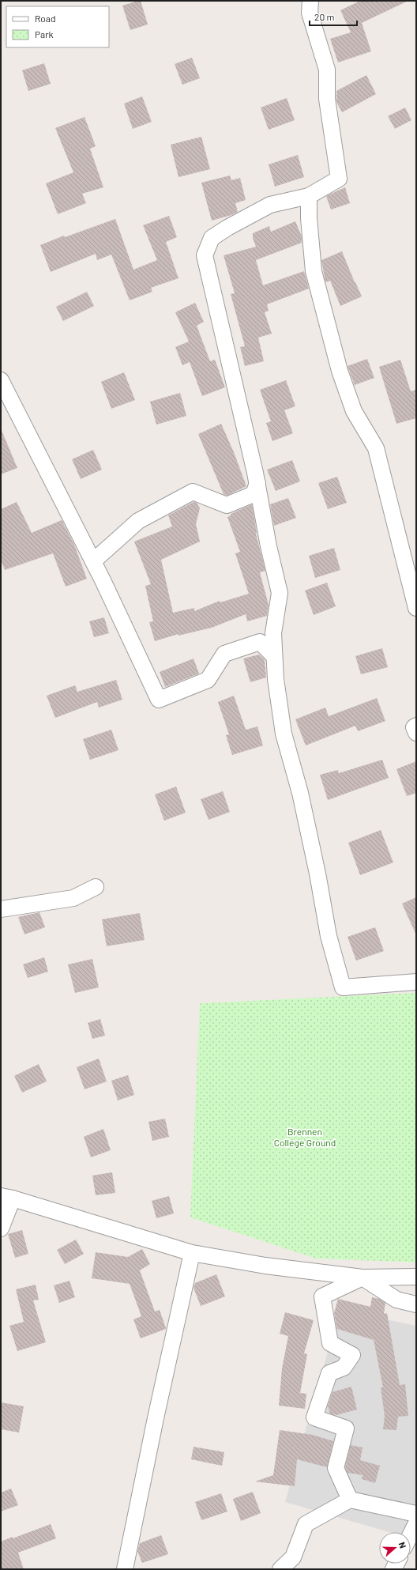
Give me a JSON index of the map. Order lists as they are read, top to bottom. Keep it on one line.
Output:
{"parks":["Brennen College Ground"],"legend":["Road","Park"],"scale_bar":"20 m","north":"right"}
